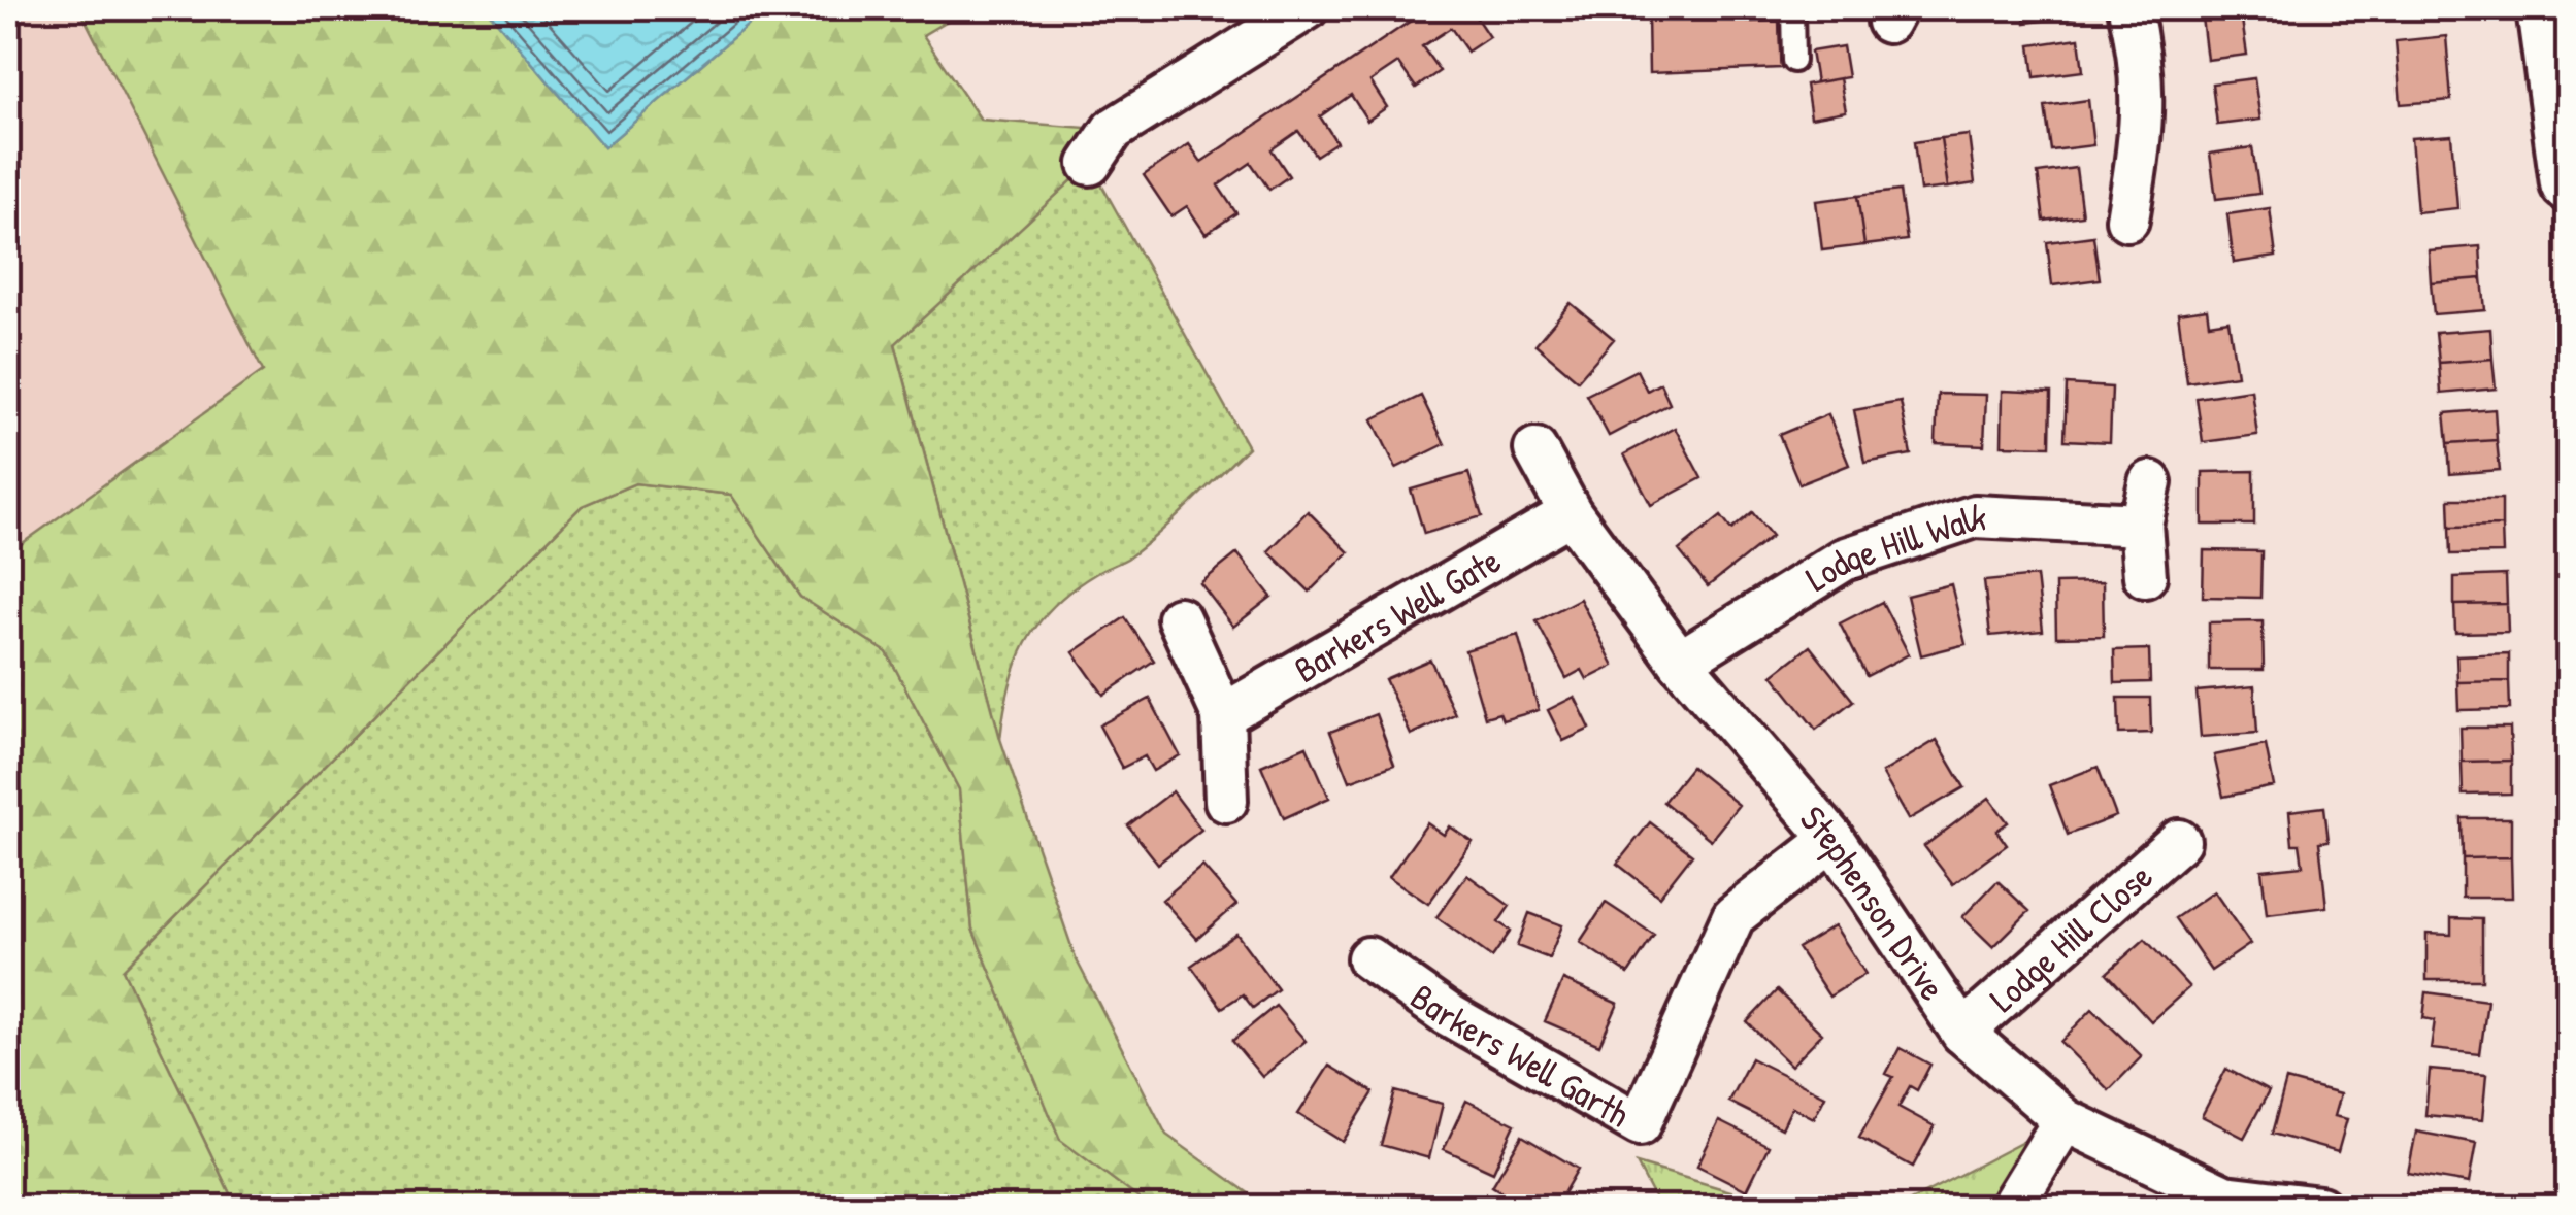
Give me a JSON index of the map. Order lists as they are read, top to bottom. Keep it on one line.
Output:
{"streets":{"street":["Lodge Hill Walk","Barkers Well Gate","Stephenson Drive","Lodge Hill Close","Barkers Well Garth"]},"crossings":[["Lodge Hill Walk","Stephenson Drive"],["Barkers Well Gate","Stephenson Drive"],["Stephenson Drive","Lodge Hill Close"],["Stephenson Drive","Barkers Well Garth"]]}
